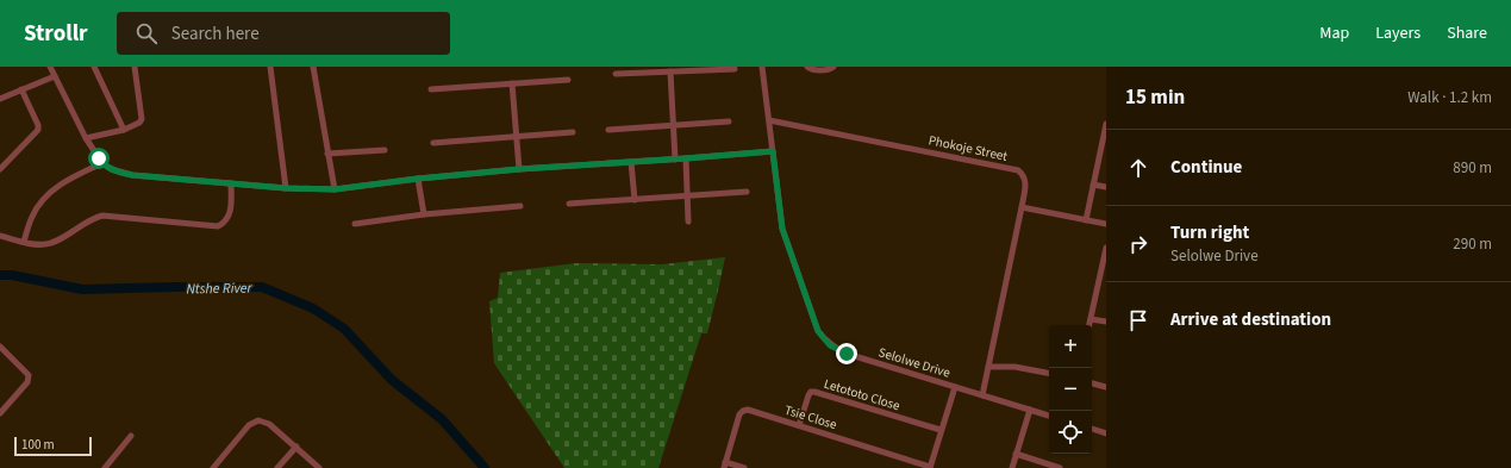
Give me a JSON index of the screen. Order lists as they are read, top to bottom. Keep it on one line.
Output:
{"streets":{"street":["Phokoje Street","Selolwe Drive","Letototo Close","Tsie Close"]},"crossings":[["Phokoje Street","Selolwe Drive"],["Letototo Close","Tsie Close"]],"water":["Ntshe River"],"scale_bar":"100 m","page":{"header":"Strollr","search":"Search here","nav":["Map","Layers","Share"],"heading":["15 min","Walk · 1.2 km"],"list":[["Continue","890 m"],["Turn right","Selolwe Drive","290 m"],"Arrive at destination"],"map_buttons":["+","−"],"scale":"100 m"}}
